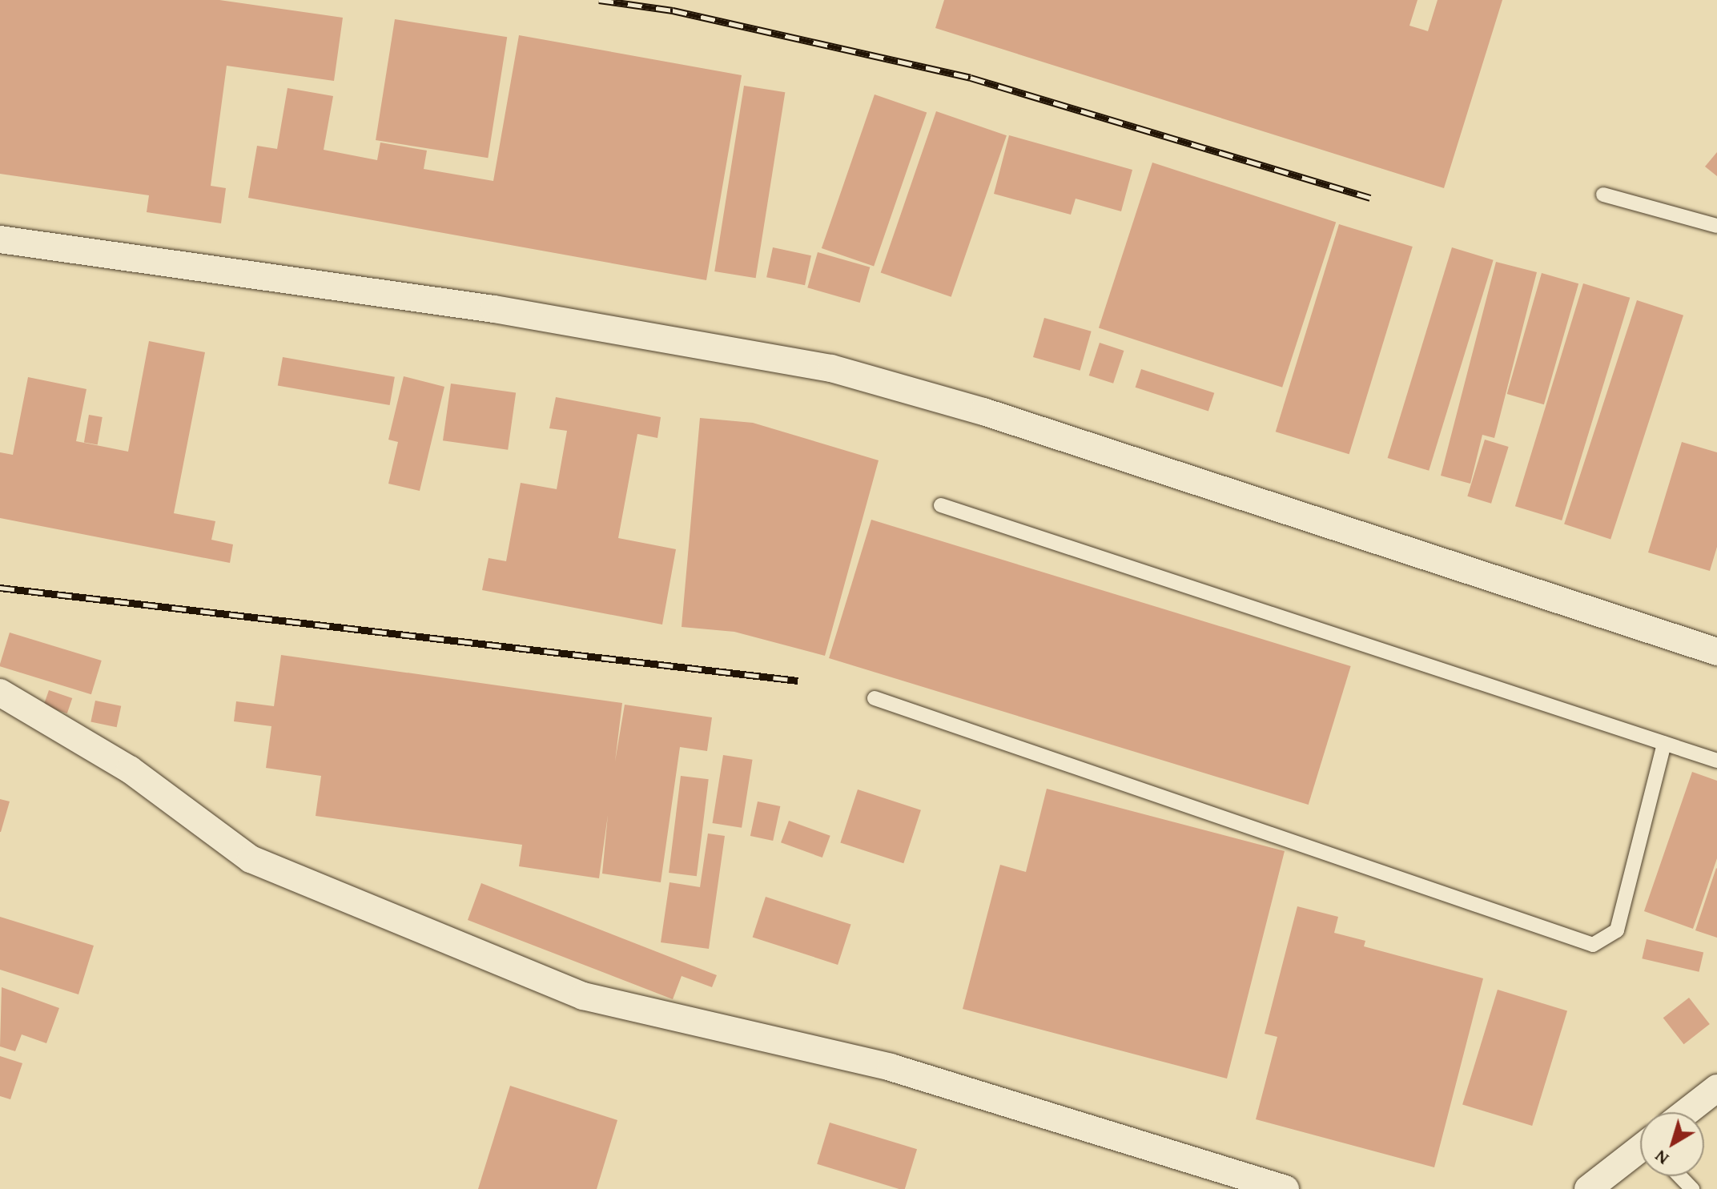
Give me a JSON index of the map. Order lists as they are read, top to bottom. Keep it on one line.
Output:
{"north":"bottom left"}
